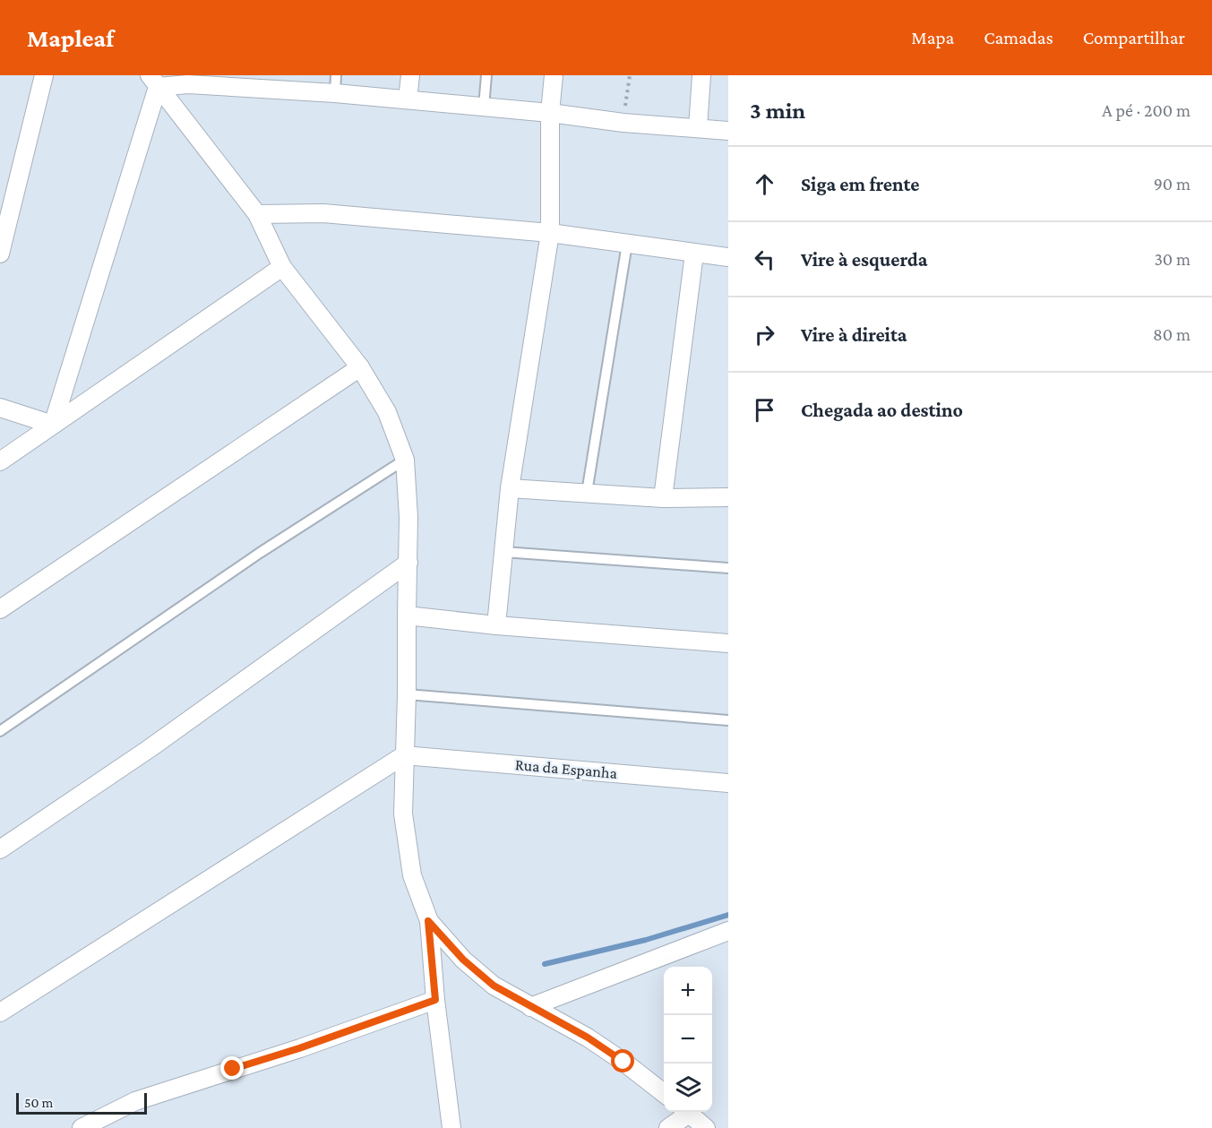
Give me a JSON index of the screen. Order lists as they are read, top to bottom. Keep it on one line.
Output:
{"streets":{"street":["Rua da Espanha"]},"scale_bar":"50 m","page":{"header":"Mapleaf","nav":["Mapa","Camadas","Compartilhar"],"heading":["3 min","A pé · 200 m"],"list":[["Siga em frente","90 m"],["Vire à esquerda","30 m"],["Vire à direita","80 m"],"Chegada ao destino"],"map_buttons":["+","−"],"scale":"50 m"}}
